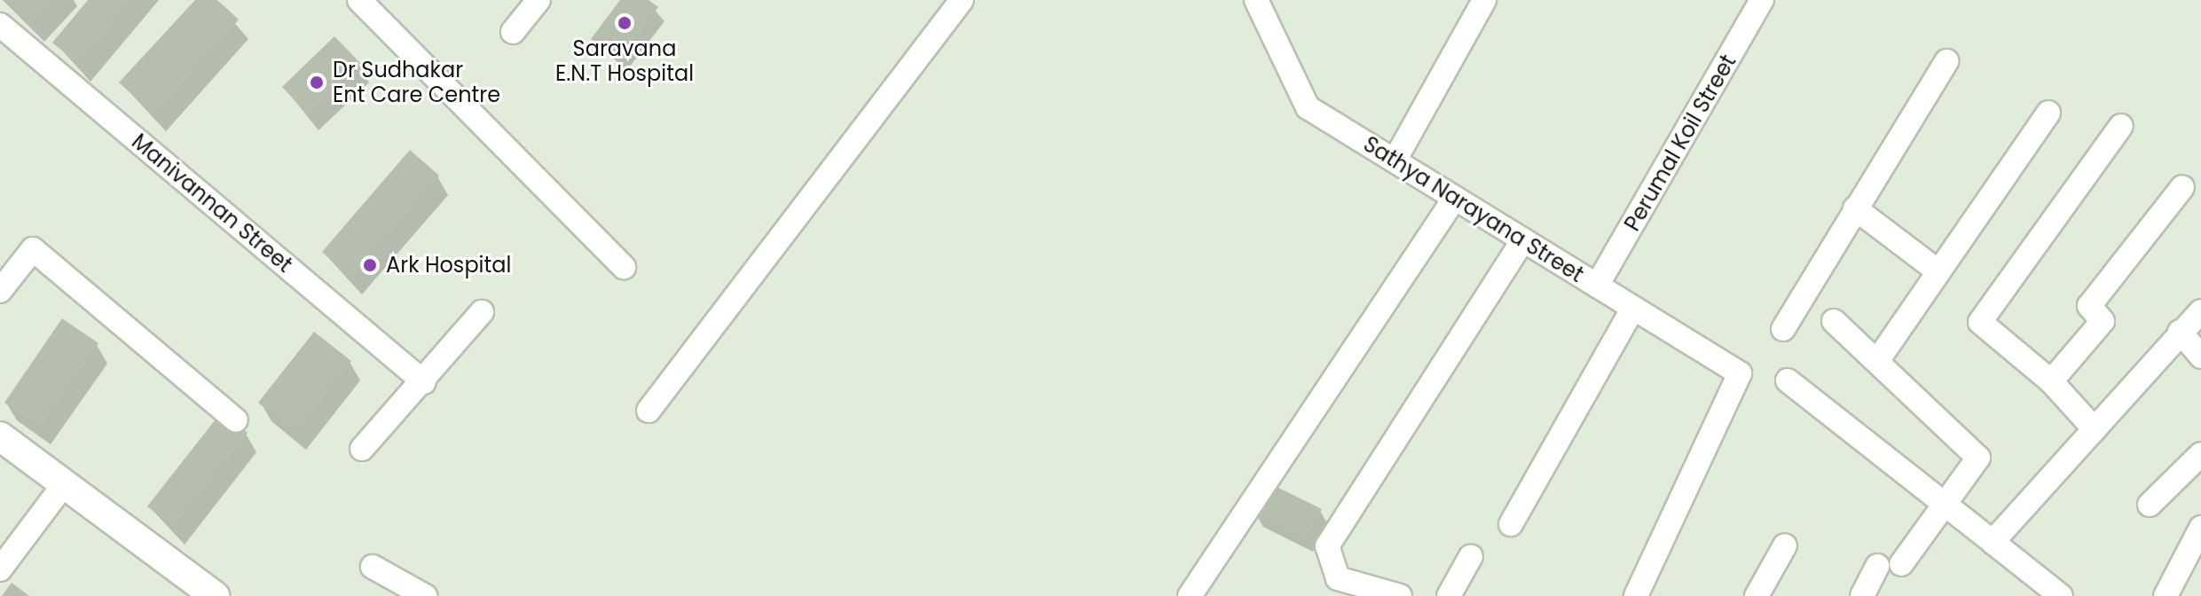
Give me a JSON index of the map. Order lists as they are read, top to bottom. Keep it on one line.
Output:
{"streets":{"street":["Perumal Koil Street","Manivannan Street","Sathya Narayana Street"]},"crossings":[["Perumal Koil Street","Sathya Narayana Street"]],"places":["Saravana E.N.T Hospital","Dr Sudhakar Ent Care Centre","Ark Hospital"]}
